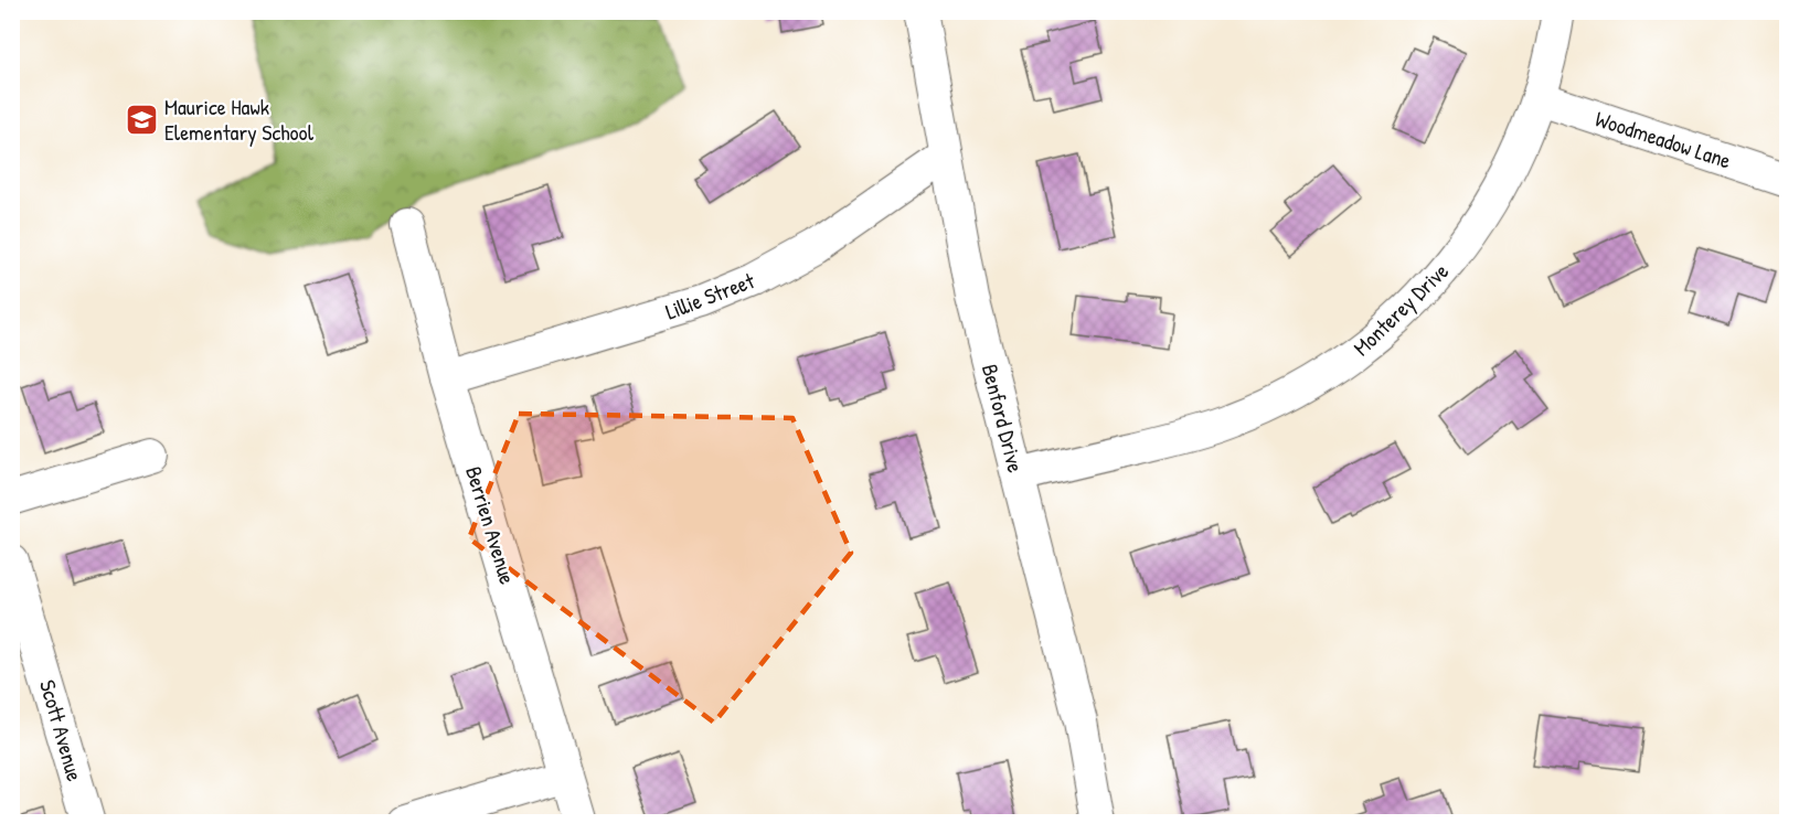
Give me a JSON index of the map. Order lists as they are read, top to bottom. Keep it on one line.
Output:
{"streets":{"street":["Woodmeadow Lane","Lillie Street","Monterey Drive","Benford Drive","Berrien Avenue","Scott Avenue"]},"crossings":[["Woodmeadow Lane","Monterey Drive"],["Lillie Street","Benford Drive"],["Lillie Street","Berrien Avenue"],["Monterey Drive","Benford Drive"]],"places":{"school or university":["Maurice Hawk Elementary School"]}}
